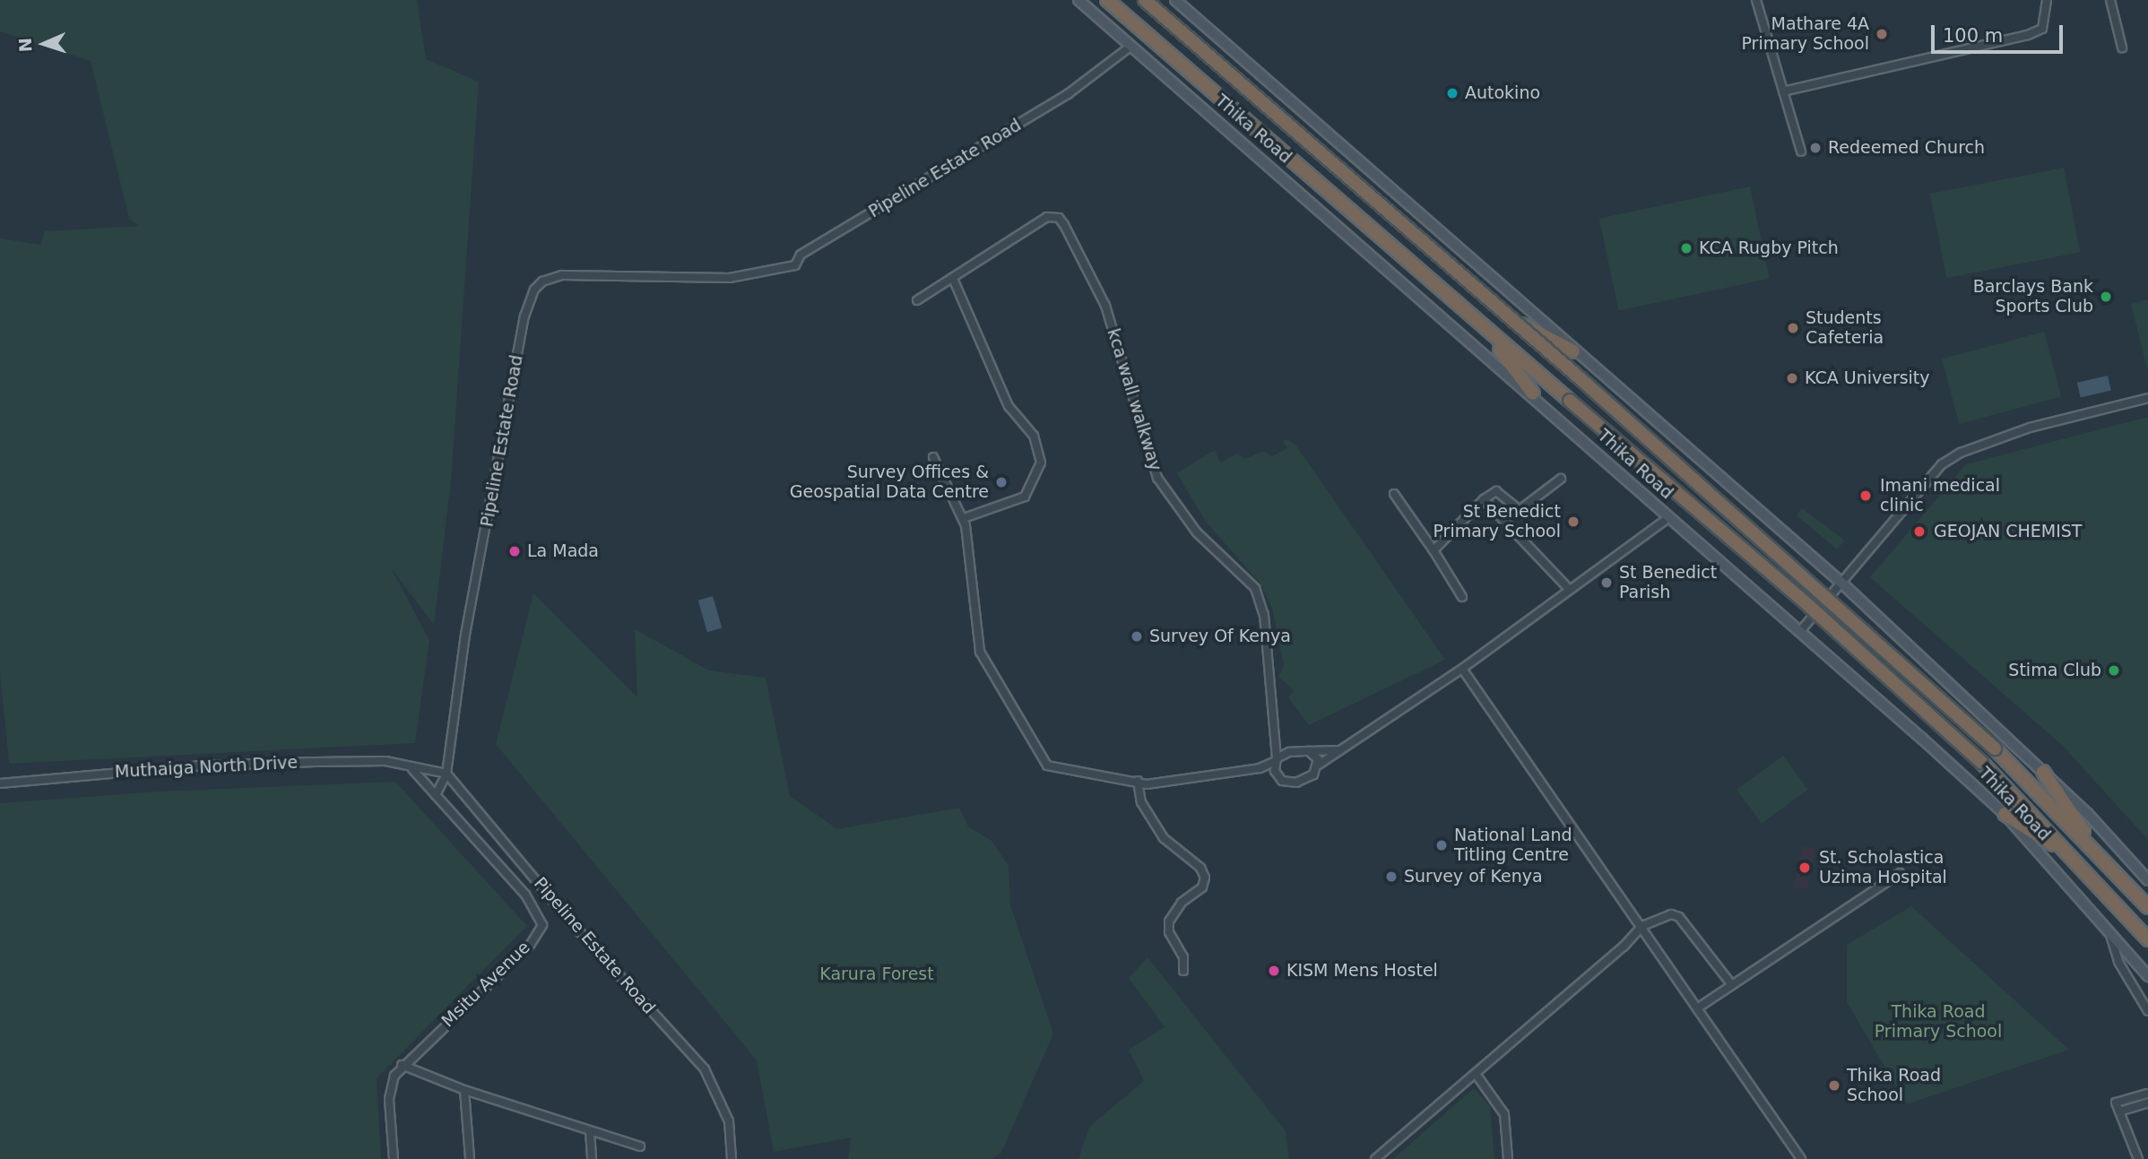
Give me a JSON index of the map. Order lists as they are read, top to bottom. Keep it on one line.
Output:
{"streets":{"highway":["Thika Road"],"street":["Pipeline Estate Road","kca wall walkway","Muthaiga North Drive","Msitu Avenue"]},"crossings":[["Thika Road","Pipeline Estate Road"],["Pipeline Estate Road","Muthaiga North Drive"]],"parks":["Karura Forest","Thika Road Primary School"],"places":["Mathare 4A Primary School","Autokino","Redeemed Church","KCA Rugby Pitch","Barclays Bank Sports Club","Students Cafeteria","KCA University","Survey Offices & Geospatial Data Centre","Imani medical clinic","St Benedict Primary School","GEOJAN CHEMIST","La Mada","St Benedict Parish","Survey Of Kenya","Stima Club","National Land Titling Centre","St. Scholastica Uzima Hospital","Survey of Kenya","KISM Mens Hostel","Thika Road School"],"scale_bar":"100 m","north":"left"}
